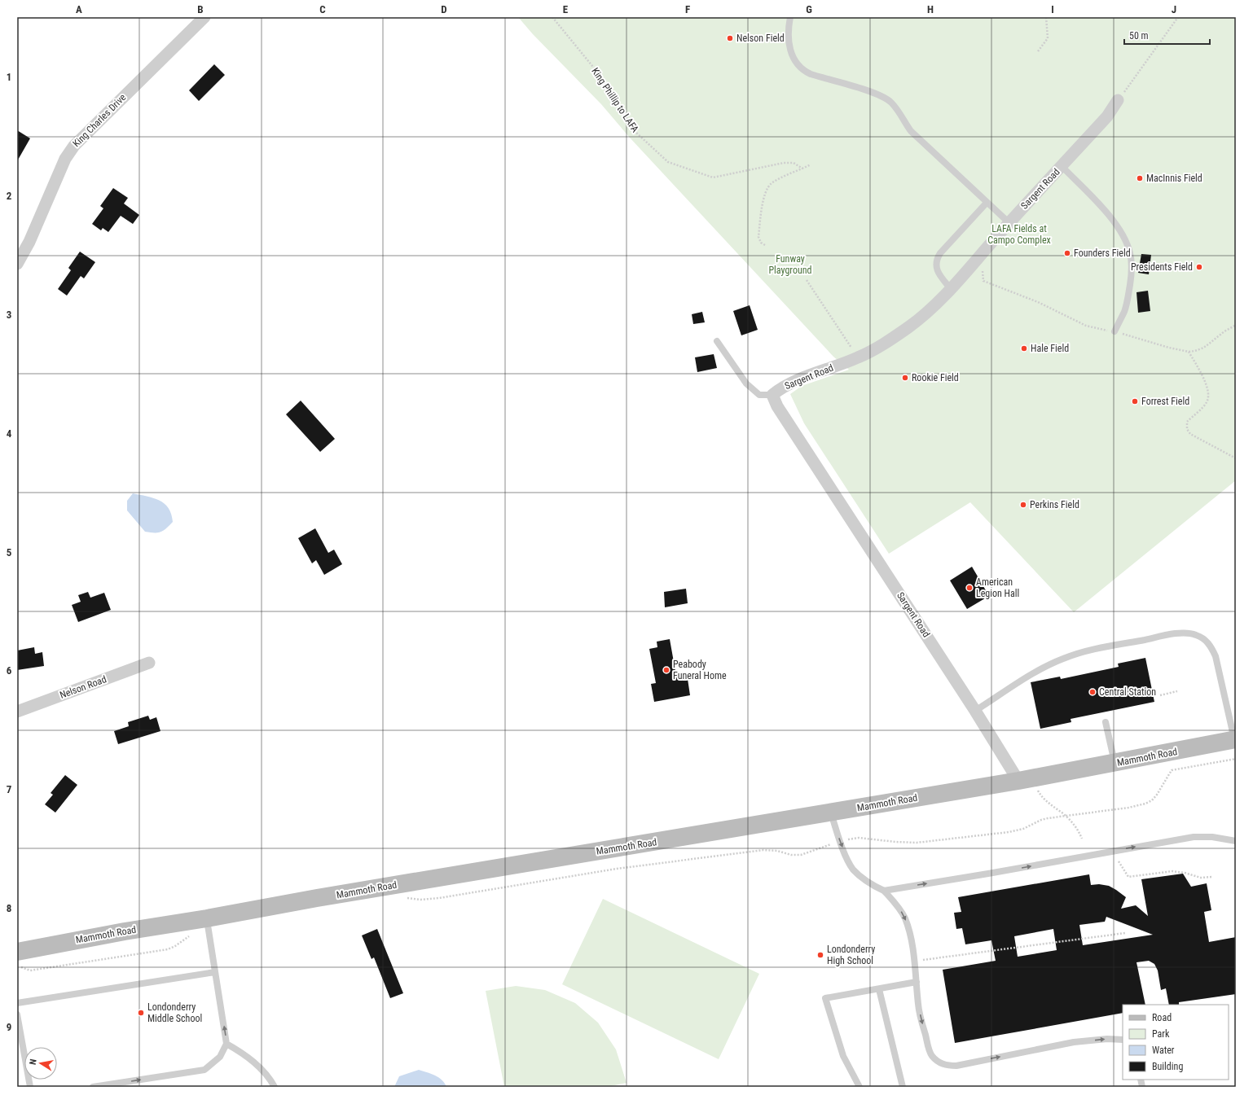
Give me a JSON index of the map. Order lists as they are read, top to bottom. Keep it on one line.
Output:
{"streets":{"main road":["Mammoth Road"],"street":["King Charles Drive","Sargent Road","Nelson Road"],"path":["King Phillip to LAFA"]},"crossings":[["Sargent Road","Mammoth Road"]],"parks":["LAFA Fields at Campo Complex","Funway Playground"],"places":["Nelson Field","MacInnis Field","Founders Field","Presidents Field","Hale Field","Rookie Field","Forrest Field","Perkins Field","American Legion Hall","Peabody Funeral Home","Central Station","Londonderry High School","Londonderry Middle School"],"legend":["Road","Park","Water","Building"],"scale_bar":"50 m","north":"left","grid":{"columns":["A","B","C","D","E","F","G","H","I","J"],"rows":["1","2","3","4","5","6","7","8","9"]}}
